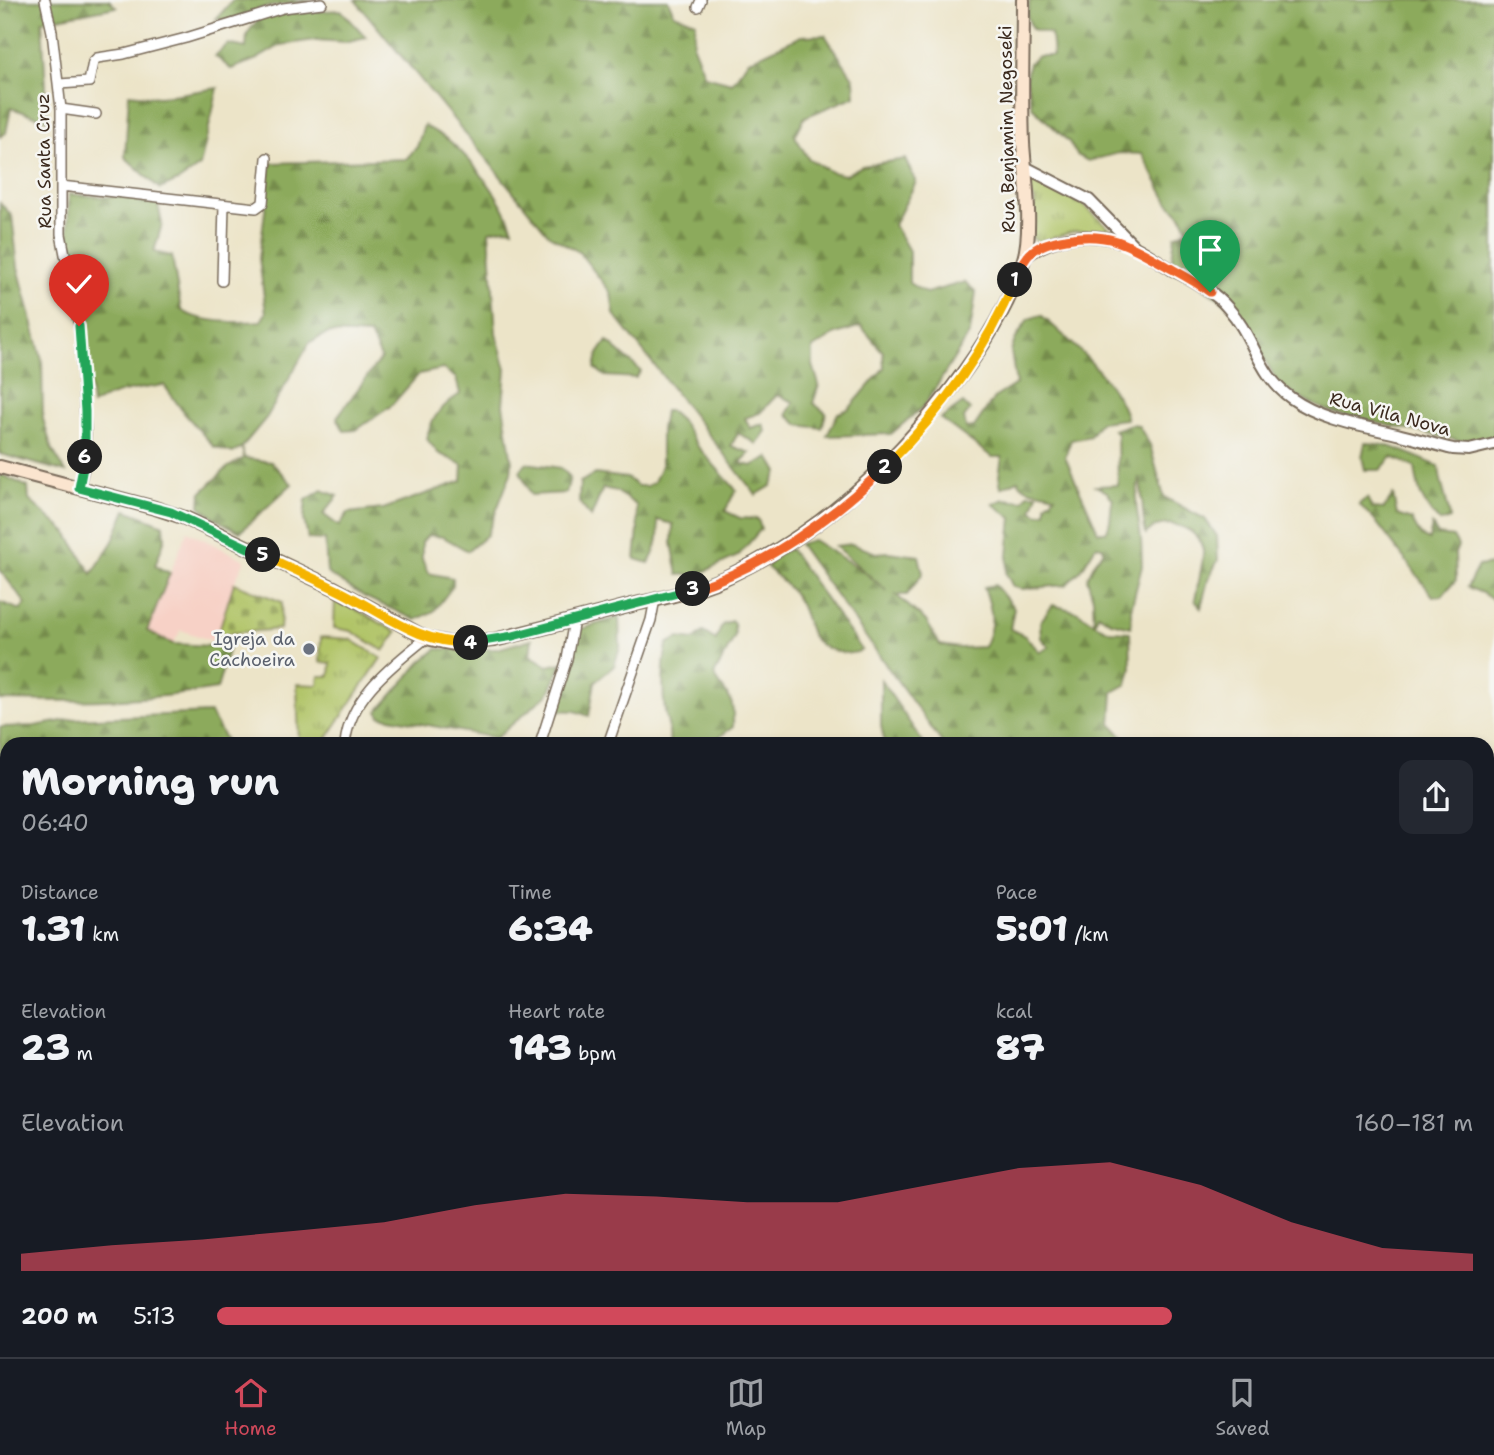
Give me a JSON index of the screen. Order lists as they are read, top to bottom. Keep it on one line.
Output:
{"streets":{"main road":["Rua Benjamim Negoseki"],"street":["Rua Santa Cruz","Rua Vila Nova"]},"crossings":[["Rua Benjamim Negoseki","Rua Santa Cruz"],["Rua Benjamim Negoseki","Rua Vila Nova"]],"places":["Igreja da Cachoeira"],"page":{"pins":["1","6","2","5","3","4"],"heading":["Morning run","06:40"],"stats":[["Distance","1.31 km"],["Time","6:34"],["Pace","5:01 /km"],["Elevation","23 m"],["Heart rate","143 bpm"],["kcal","87"]],"chart":["Elevation","160–181 m"],"list":[{"name":"200 m","note":"5:13"}],"tabs":["Home","Map","Saved"]}}
